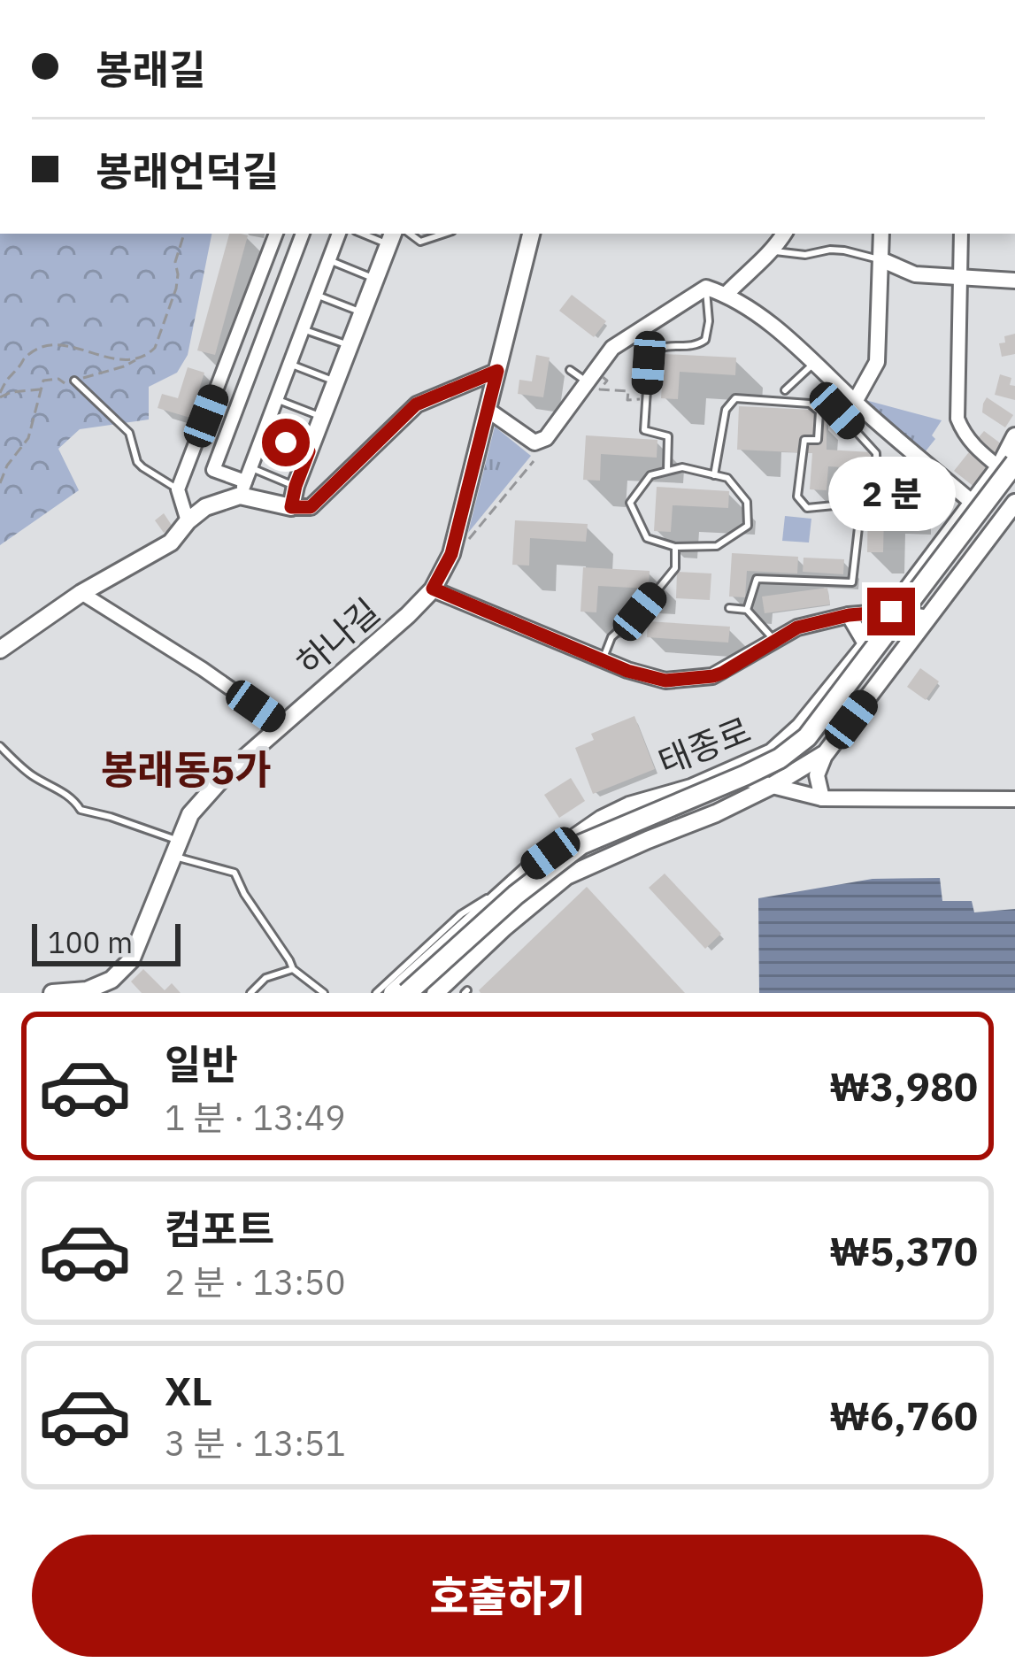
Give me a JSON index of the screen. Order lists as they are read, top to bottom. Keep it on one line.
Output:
{"streets":{"main road":["하나길","태종로"]},"districts":["봉래동5가"],"scale_bar":"100 m","page":{"banner":["봉래길","봉래언덕길"],"bubble":"2 분","scale":"100 m","list":[{"name":"일반","note":"1 분 · 13:49","value":"₩3,980"},{"name":"컴포트","note":"2 분 · 13:50","value":"₩5,370"},{"name":"XL","note":"3 분 · 13:51","value":"₩6,760"}],"buttons":"호출하기"}}
